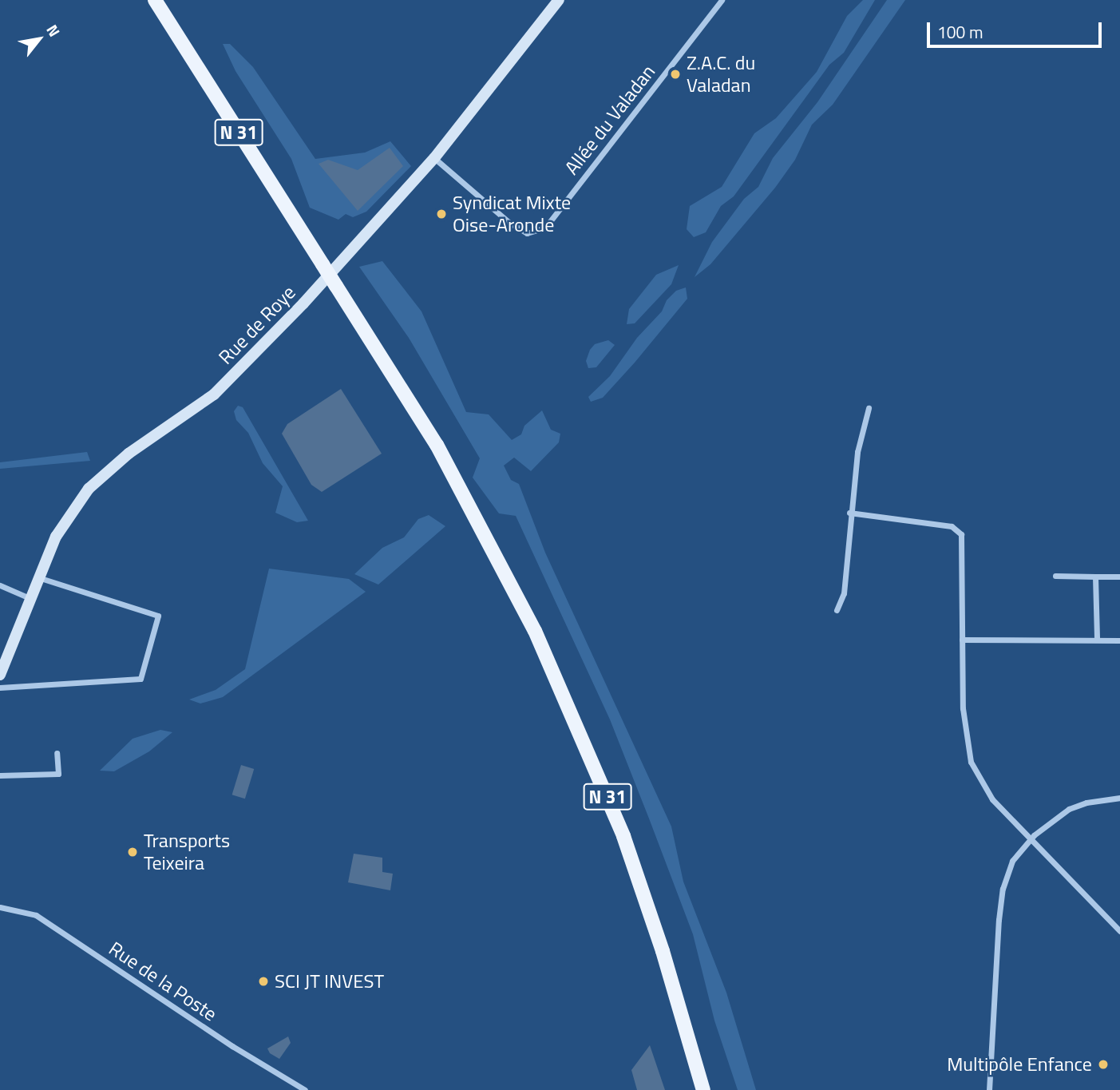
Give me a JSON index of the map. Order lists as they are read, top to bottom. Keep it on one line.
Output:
{"streets":{"main road":["N 31","Rue de Roye"],"street":["Allée du Valadan","Rue de la Poste"]},"crossings":[["Allée du Valadan","Rue de Roye"]],"places":["Z.A.C. du Valadan","Syndicat Mixte Oise-Aronde","Transports Teixeira","SCI JT INVEST","Multipôle Enfance"],"scale_bar":"100 m","north":"top right"}
